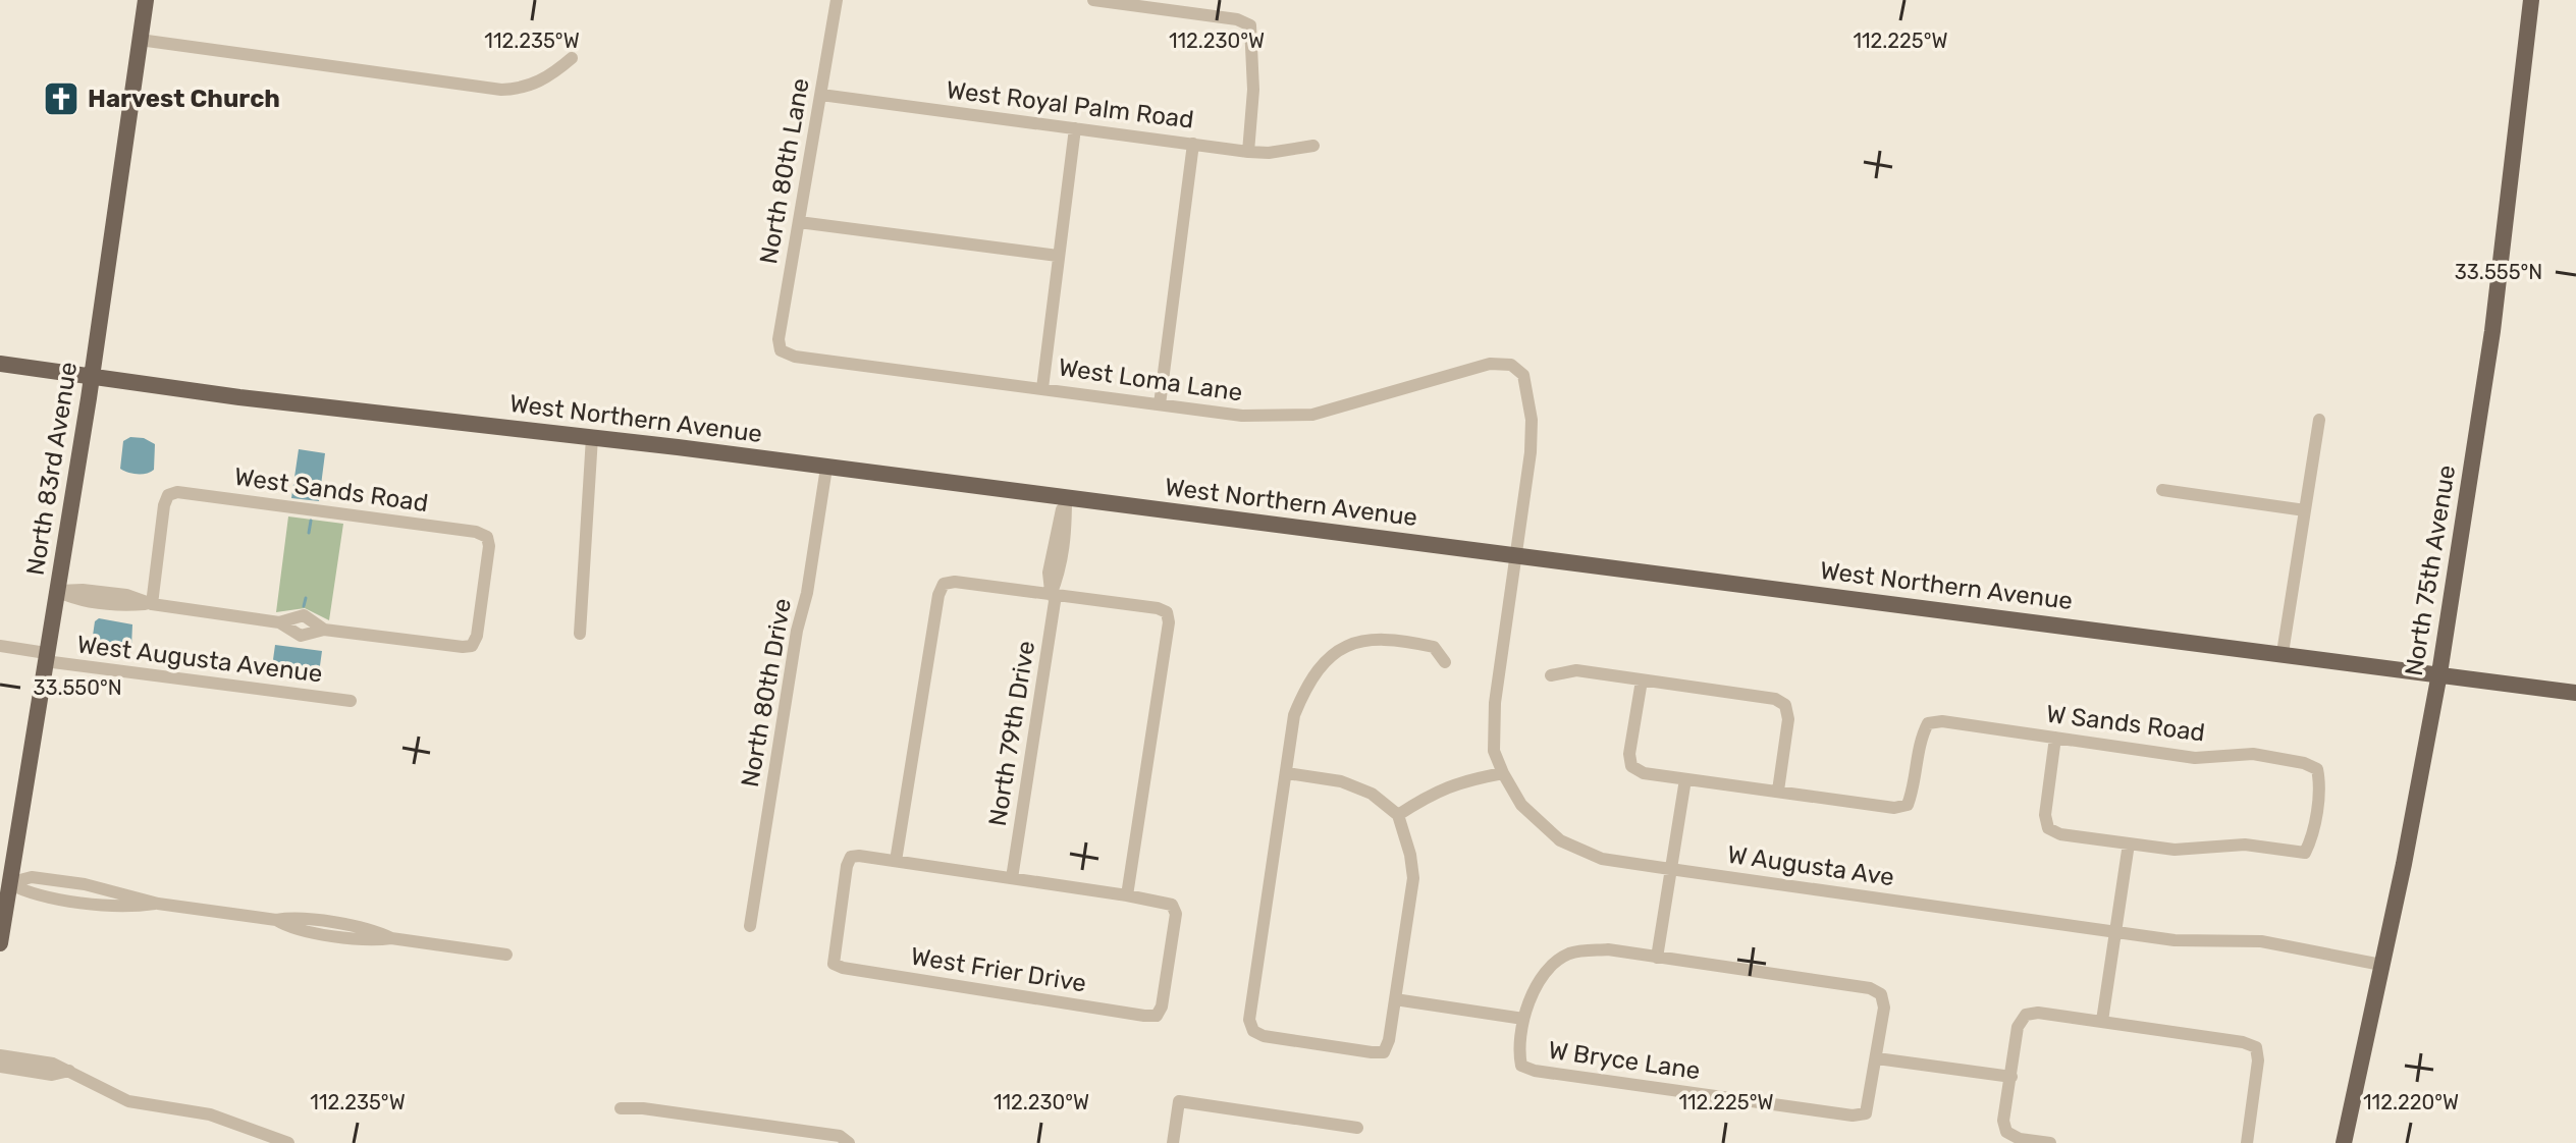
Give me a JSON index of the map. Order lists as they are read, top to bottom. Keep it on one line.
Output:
{"streets":{"main road":["West Northern Avenue","North 83rd Avenue","North 75th Avenue"],"street":["West Royal Palm Road","North 80th Lane","West Loma Lane","West Sands Road","West Augusta Avenue","North 80th Drive","W Sands Road","North 79th Drive","W Augusta Ave","West Frier Drive","W Bryce Lane"]},"crossings":[["West Royal Palm Road","North 80th Lane"],["North 80th Lane","West Loma Lane"],["West Loma Lane","W Augusta Ave"],["West Northern Avenue","North 83rd Avenue"],["West Northern Avenue","North 75th Avenue"],["West Northern Avenue","North 80th Drive"],["West Northern Avenue","North 79th Drive"],["West Northern Avenue","W Augusta Ave"],["North 83rd Avenue","West Augusta Avenue"],["North 75th Avenue","W Augusta Ave"]],"places":{"church":["Harvest Church"]},"coordinates":["112.235°W","112.230°W","112.225°W","33.555°N","33.550°N","112.220°W"]}
